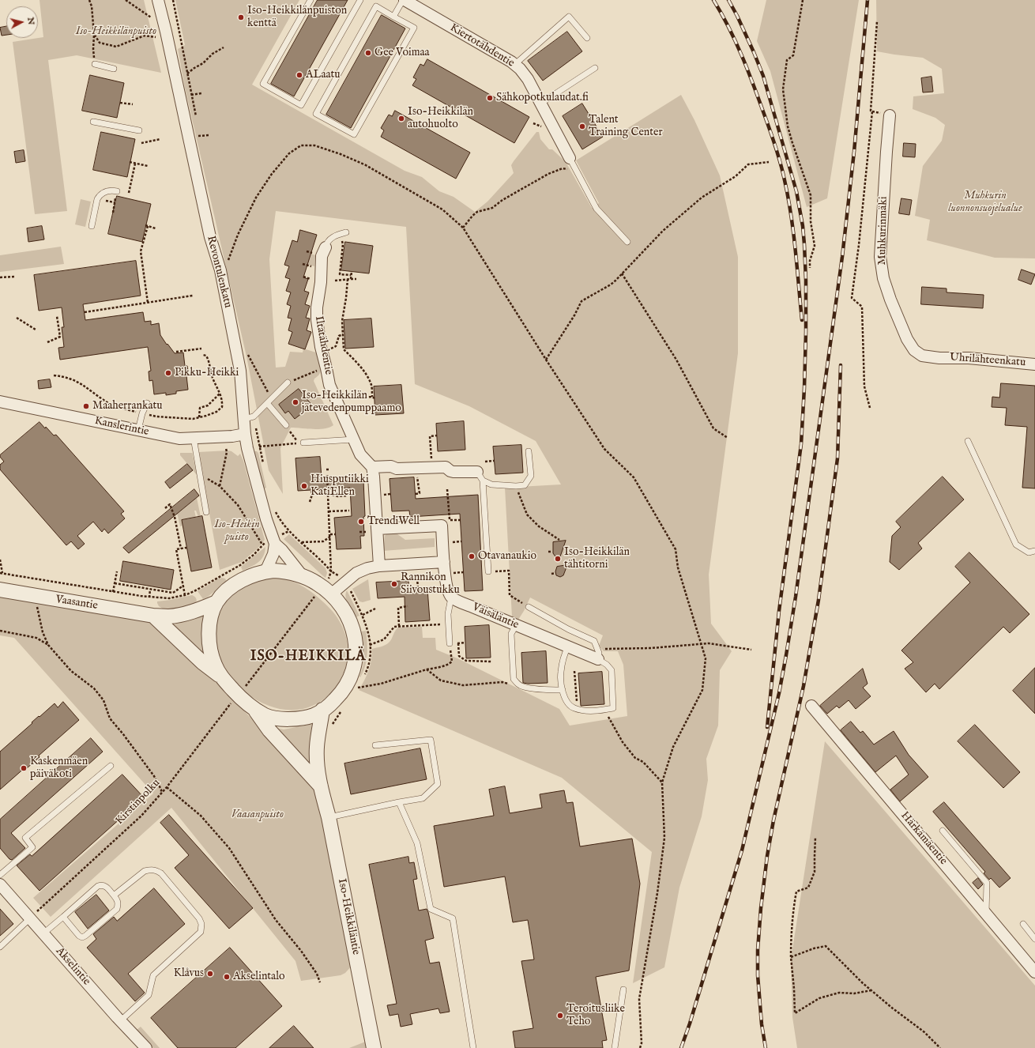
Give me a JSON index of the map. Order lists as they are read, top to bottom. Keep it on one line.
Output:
{"streets":{"street":["Kiertotähdentie","Muhkurinmäki","Revontulenkatu","Iltatähdentie","Uhrilähteenkatu","Kanslerintie","Vaasantie","Väisäläntie","Härkämäentie","Iso-Heikkiläntie","Akselintie"],"path":["Kirstinpolku"]},"crossings":[["Muhkurinmäki","Uhrilähteenkatu"],["Revontulenkatu","Kanslerintie"]],"districts":["ISO-HEIKKILÄ"],"parks":["Iso-Heikkilänpuisto","Muhkurin luonnonsuojelualue","Iso-Heikin puisto","Vaasanpuisto"],"places":["Iso-Heikkilänpuiston kenttä","Gee Voimaa","ALaatu","Sähkopotkulaudat.fi","Iso-Heikkilän autohuolto","Talent Training Center","Pikku-Heikki","Iso-Heikkilän jätevedenpumppaamo","Maaherrankatu","Hiusputiikki KatiEllen","TrendiWell","Otavanaukio","Iso-Heikkilän tähtitorni","Rannikon Siivoustukku","Kaskenmäen päiväkoti","Klåvus","Akselintalo","Teroitusliike Teho"],"north":"right"}
